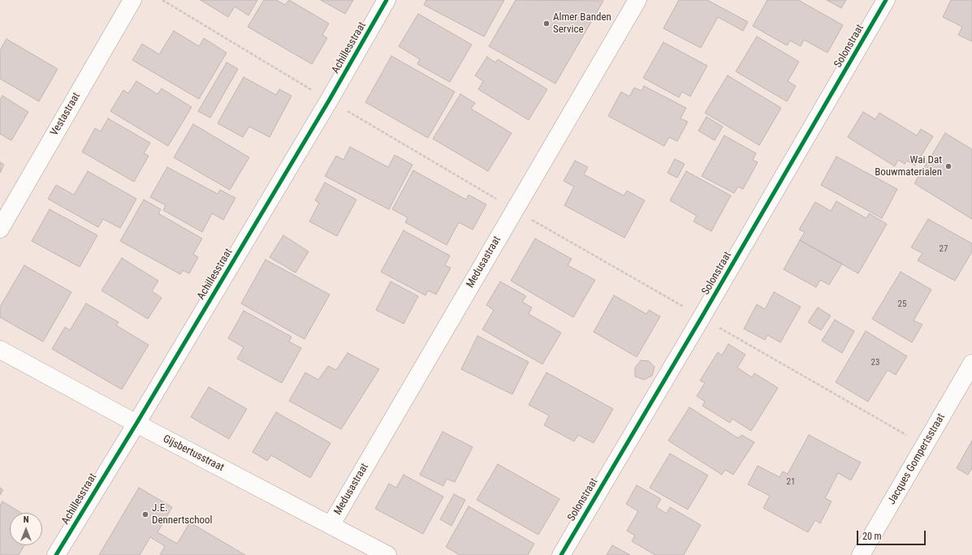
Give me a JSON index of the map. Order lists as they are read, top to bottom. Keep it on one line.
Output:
{"streets":{"street":["Solonstraat","Achillesstraat","Vestastraat","Medusastraat","Gijsbertusstraat","Jacques Gompertsstraat"]},"crossings":[["Achillesstraat","Gijsbertusstraat"],["Medusastraat","Gijsbertusstraat"]],"places":["Almer Banden Service","Wai Dat Bouwmaterialen","J.E. Dennertschool"],"house_numbers":["27","25","23","21"],"scale_bar":"20 m","north":"top"}
